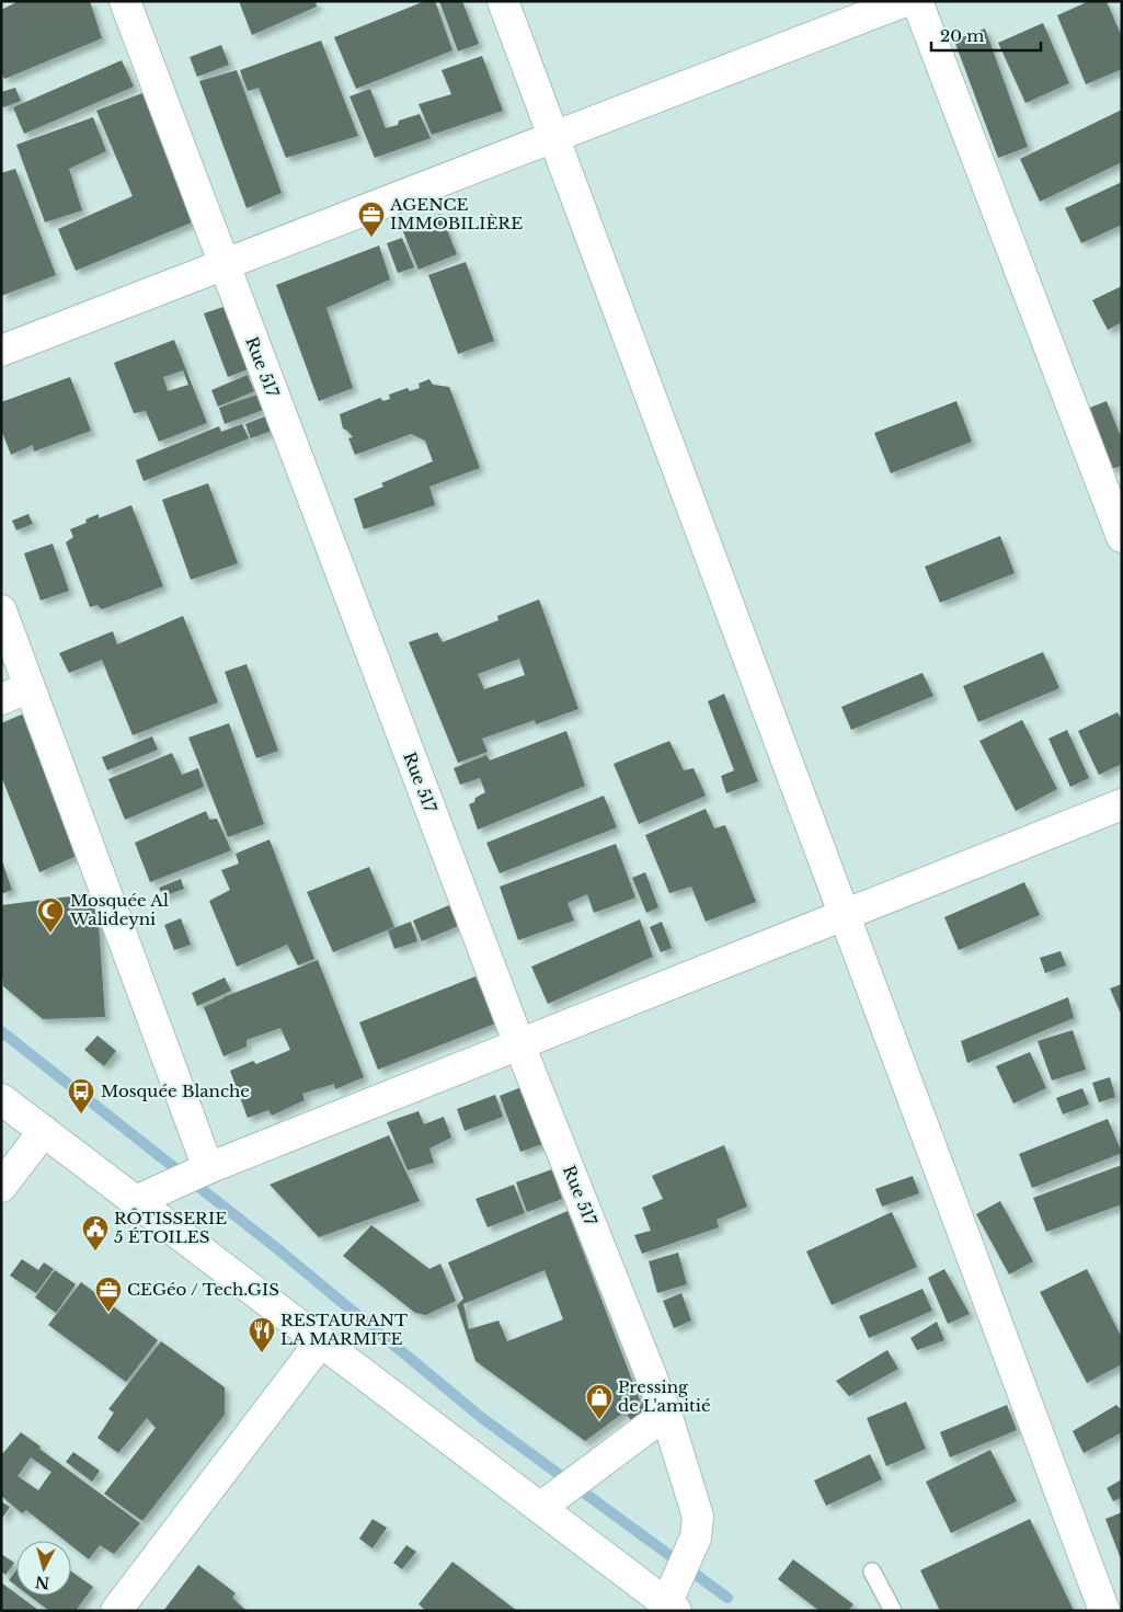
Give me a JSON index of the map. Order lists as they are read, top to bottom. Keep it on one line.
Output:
{"streets":{"street":["Rue 517"]},"places":{"office":["AGENCE IMMOBILIÈRE","CEGéo / Tech.GIS"],"mosque":["Mosquée Al Walideyni"],"bus stop":["Mosquée Blanche"],"public building":["RÔTISSERIE 5 ÉTOILES"],"restaurant":["RESTAURANT LA MARMITE"],"shop":["Pressing de L'amitié"]},"scale_bar":"20 m","north":"bottom"}
